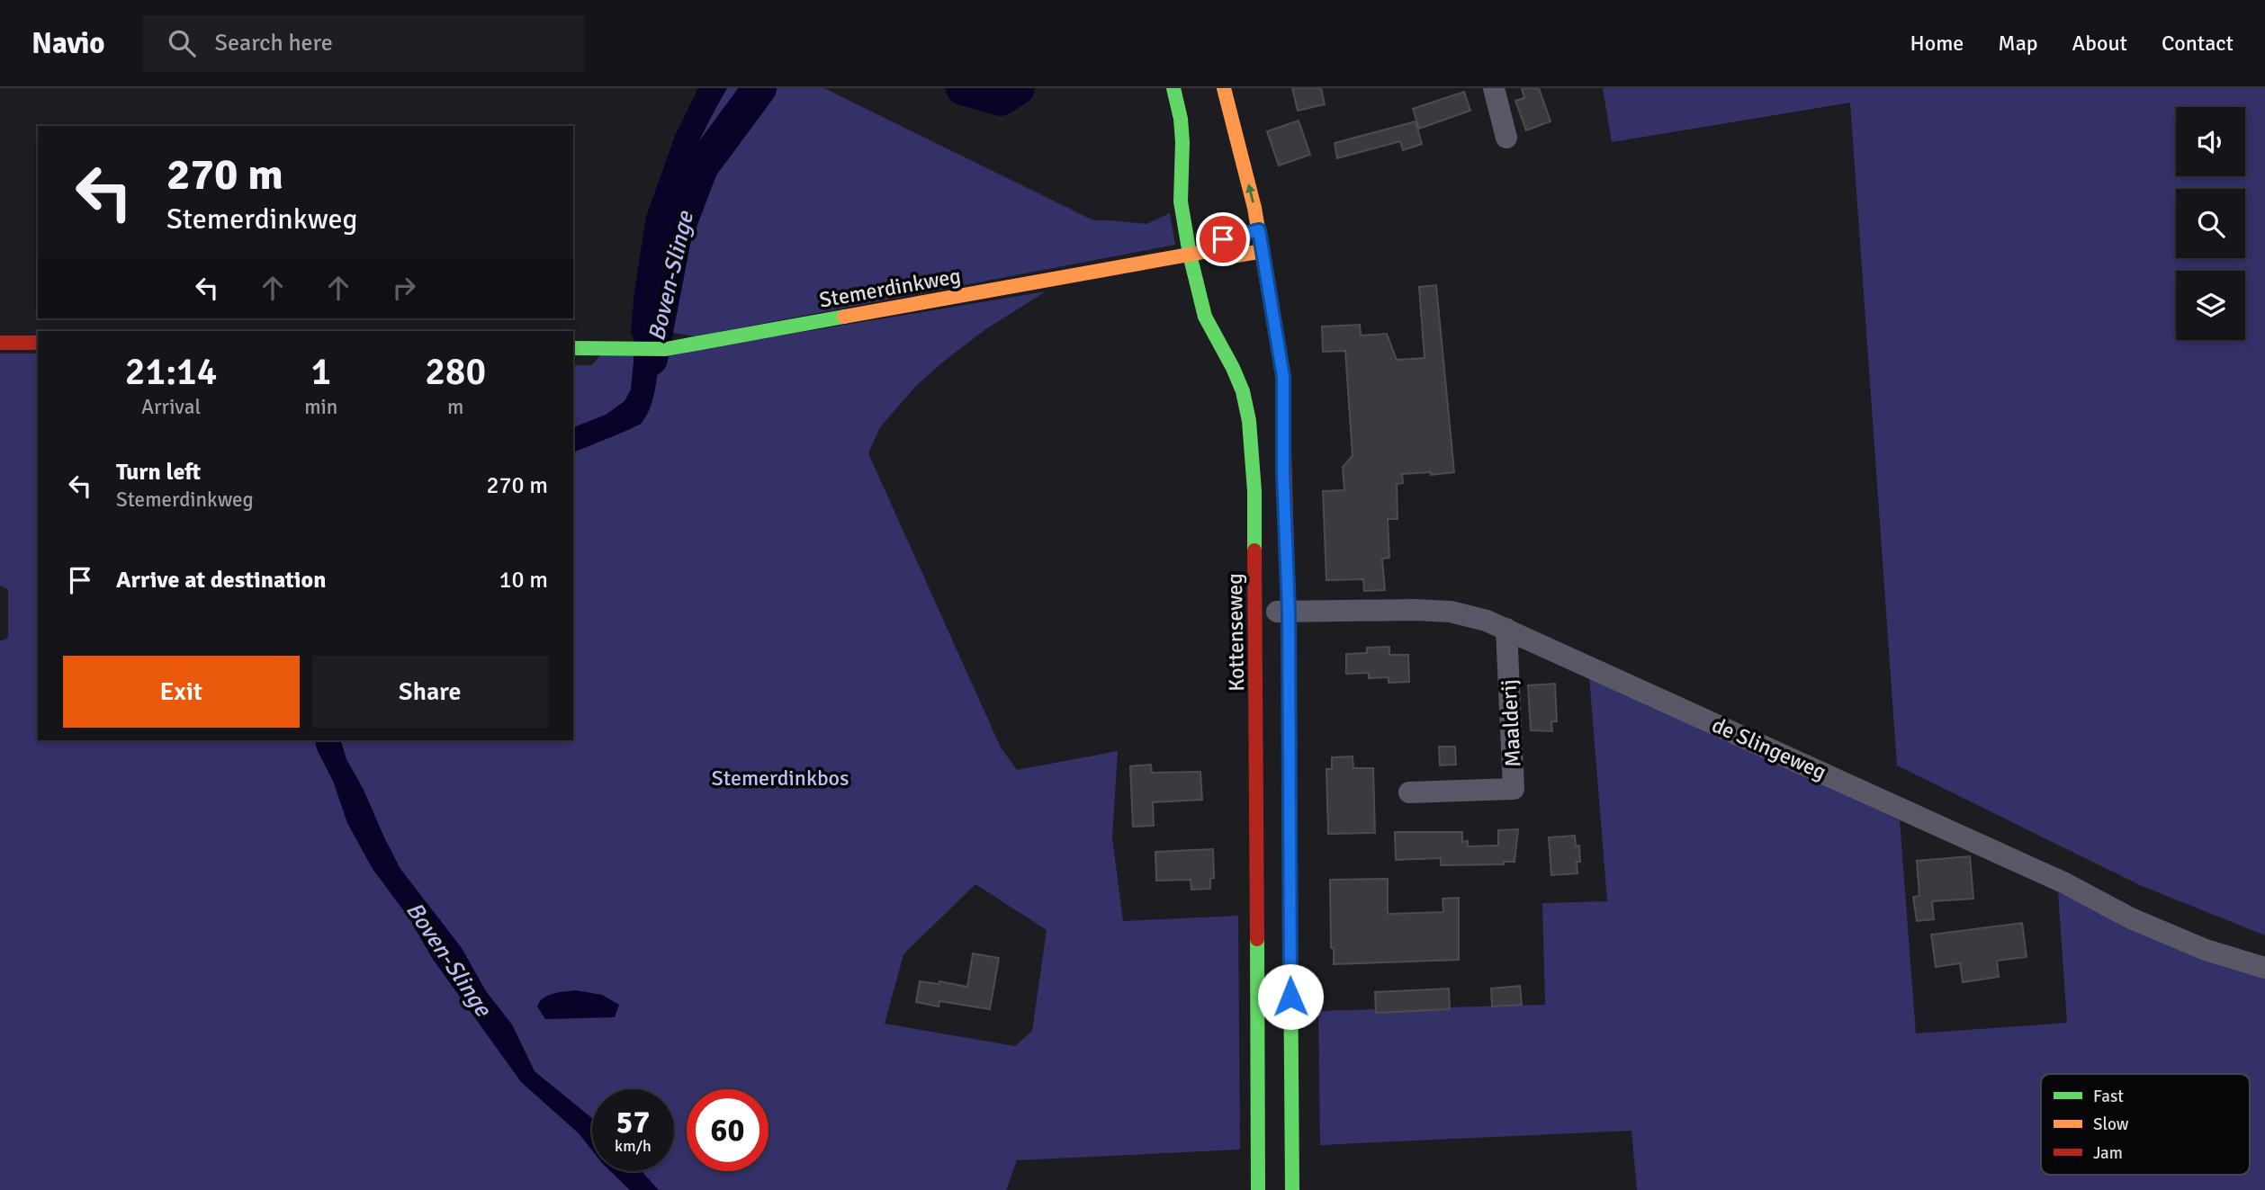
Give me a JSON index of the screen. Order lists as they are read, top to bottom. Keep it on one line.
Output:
{"streets":{"street":["Stemerdinkweg","Kottenseweg","Maalderij","de Slingeweg"]},"crossings":[["Stemerdinkweg","Kottenseweg"],["Kottenseweg","de Slingeweg"],["Maalderij","de Slingeweg"]],"water":["Boven-Slinge"],"parks":["Stemerdinkbos"],"legend":["Fast","Slow","Jam"],"page":{"header":"Navio","search":"Search here","nav":["Home","Map","About","Contact"],"turn":["270 m","Stemerdinkweg"],"eta":["21:14","Arrival","1","min","280","m"],"list":[{"name":"Turn left","note":"Stemerdinkweg","value":"270 m"},{"name":"Arrive at destination","value":"10 m"}],"buttons":["Exit","Share"],"speed":"57 km/h","limit":"60"}}
